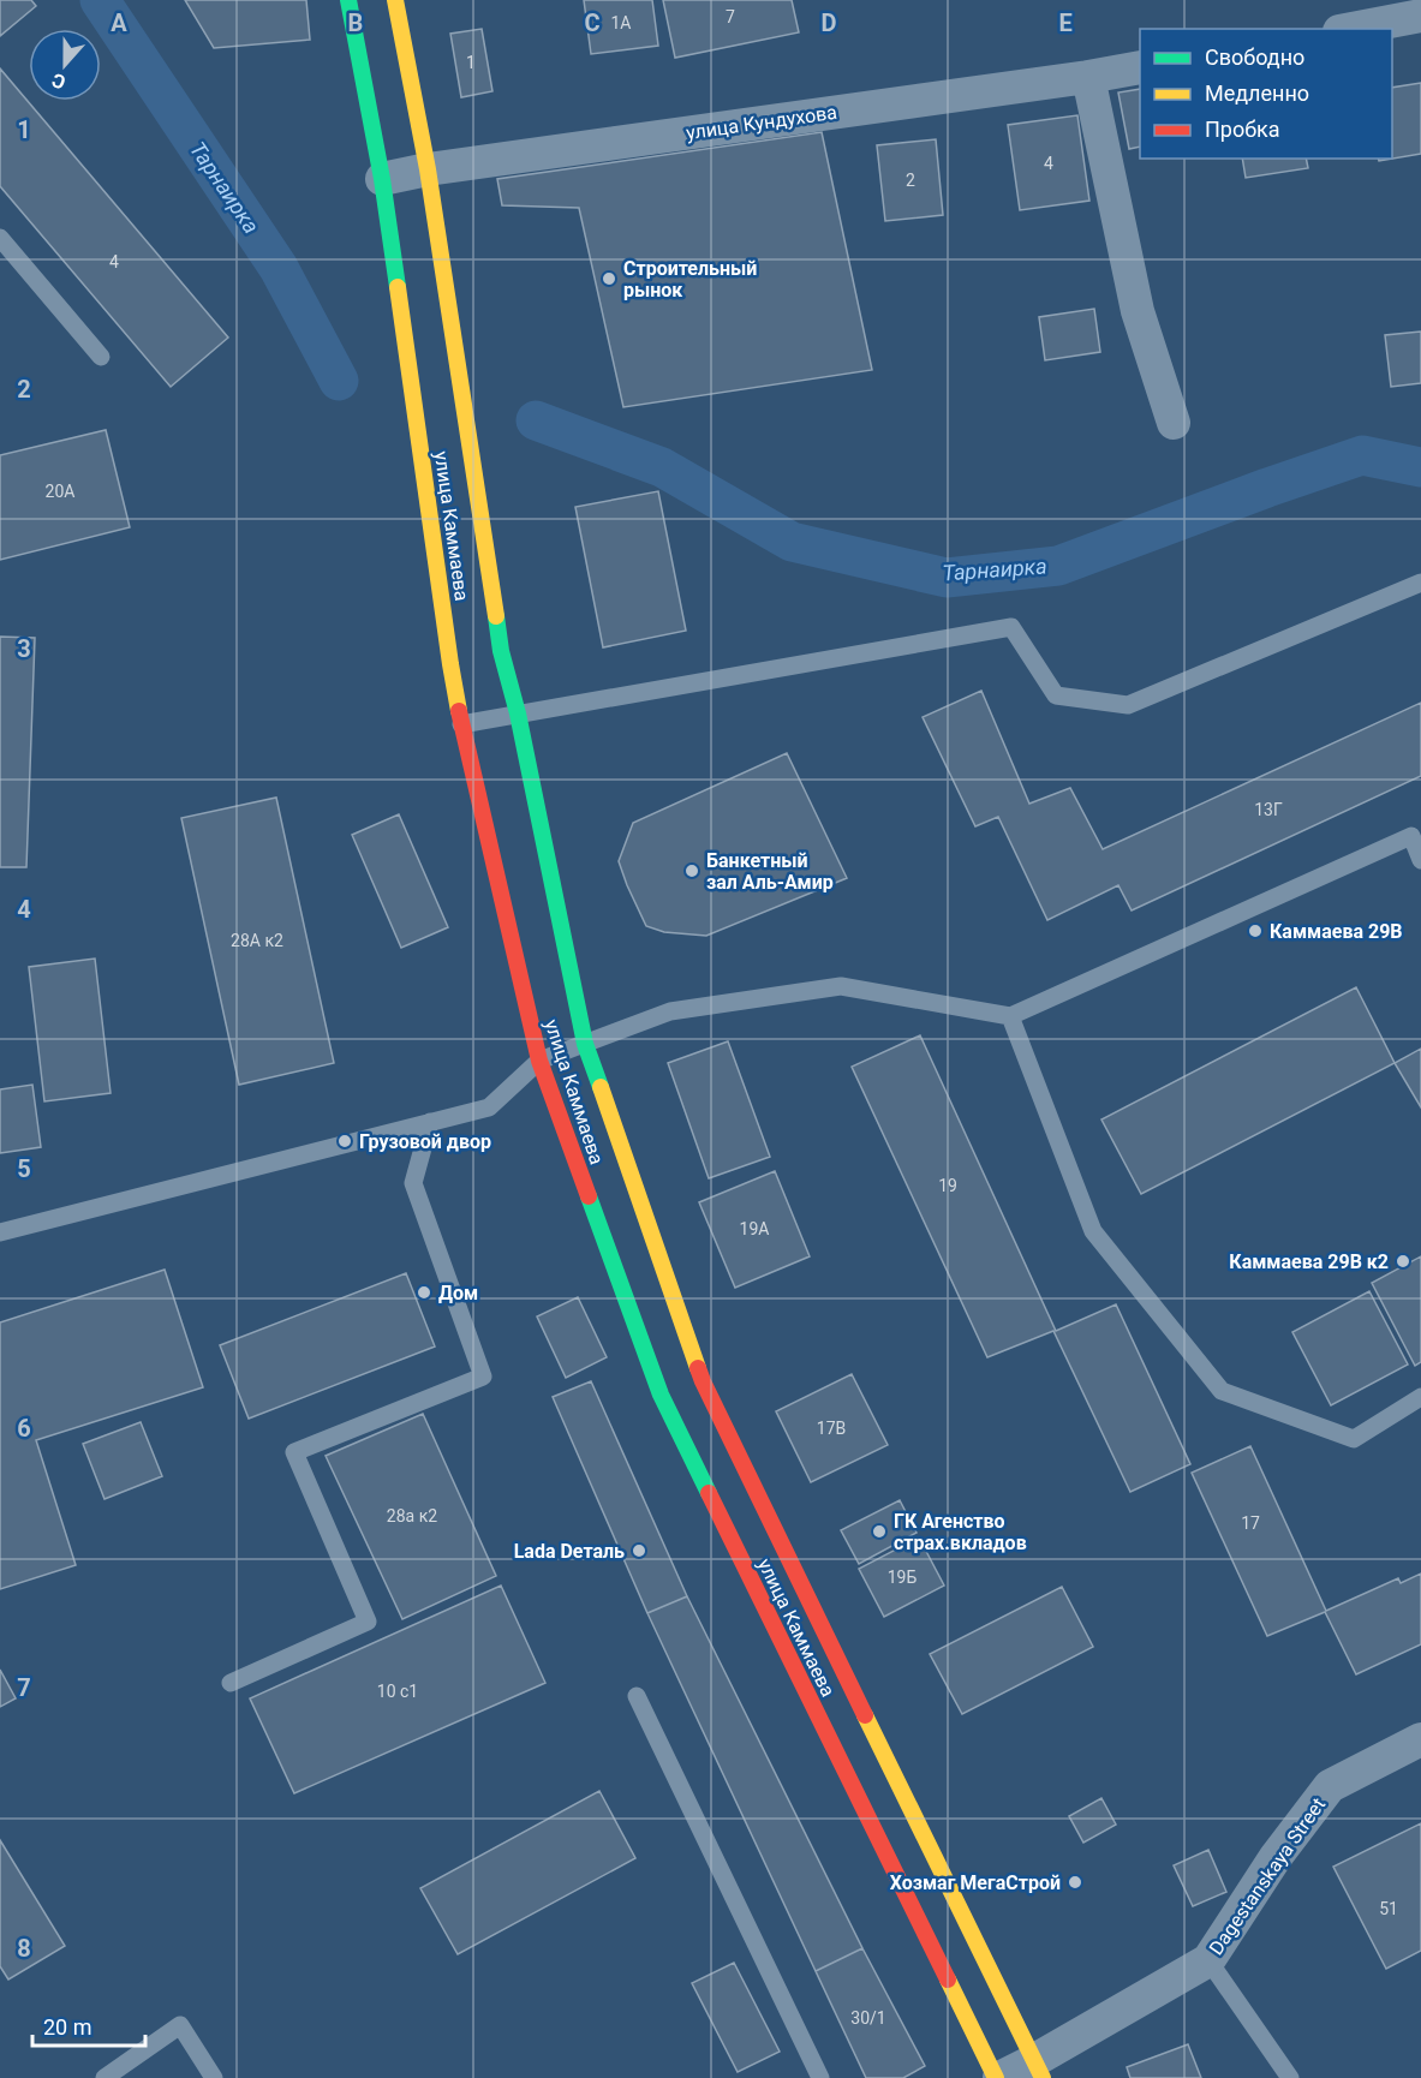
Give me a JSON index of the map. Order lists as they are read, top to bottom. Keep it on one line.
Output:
{"streets":{"main road":["улица Каммаева"],"street":["улица Кундухова","Dagestanskaya Street"]},"crossings":[["улица Кундухова","улица Каммаева"],["улица Каммаева","Dagestanskaya Street"]],"water":["Тарнаирка"],"places":["Строительный рынок","Банкетный зал Аль-Амир","Каммаева 29В","Грузовой двор","Каммаева 29В к2","Дом","ГК Агенство страх.вкладов","Lada Dеталь","Хозмаг МегаСтрой"],"house_numbers":["7","1А","1","4","2","4","20А","13Г","28А к2","19","19А","17В","28а к2","17","19Б","10 с1","51","30/1"],"legend":["Свободно","Медленно","Пробка"],"scale_bar":"20 m","north":"bottom","grid":{"columns":["A","B","C","D","E"],"rows":["1","2","3","4","5","6","7","8"]}}
